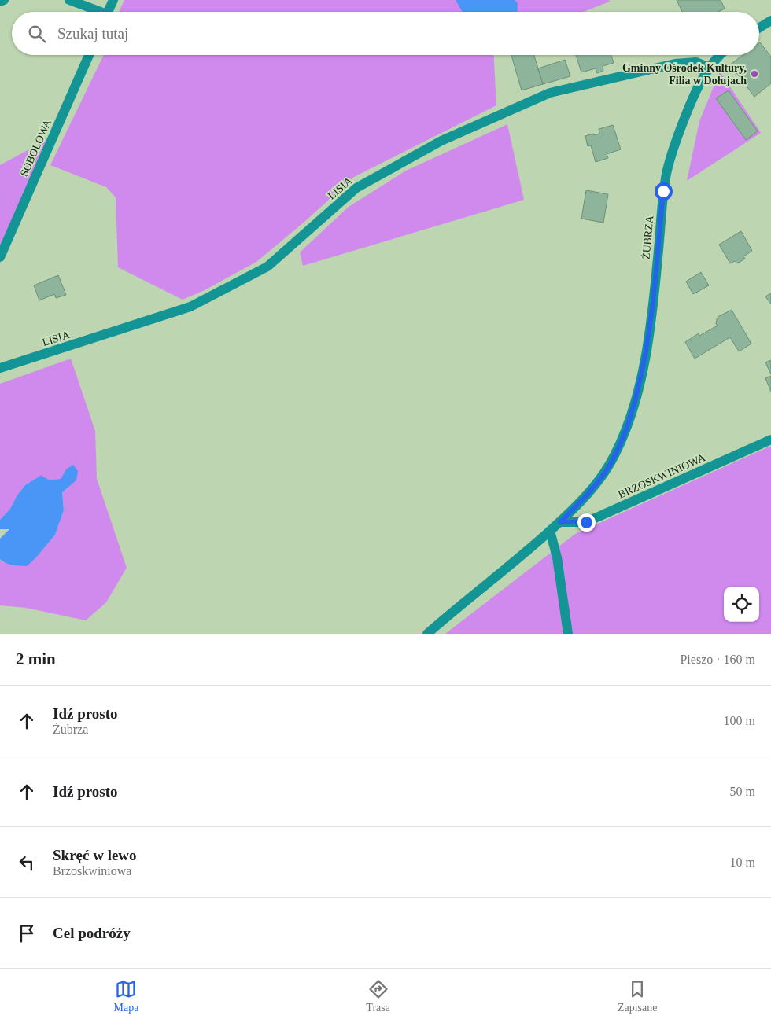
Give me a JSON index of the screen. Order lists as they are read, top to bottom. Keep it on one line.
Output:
{"streets":{"street":["SOBOLOWA","LISIA","ŻUBRZA","BRZOSKWINIOWA"]},"crossings":[["LISIA","ŻUBRZA"],["ŻUBRZA","BRZOSKWINIOWA"]],"places":["Gminny Ośrodek Kultury, Filia w Dołujach"],"page":{"search":"Szukaj tutaj","heading":["2 min","Pieszo · 160 m"],"list":[["Idź prosto","Żubrza","100 m"],["Idź prosto","50 m"],["Skręć w lewo","Brzoskwiniowa","10 m"],"Cel podróży"],"nav":["Mapa","Trasa","Zapisane"]}}
